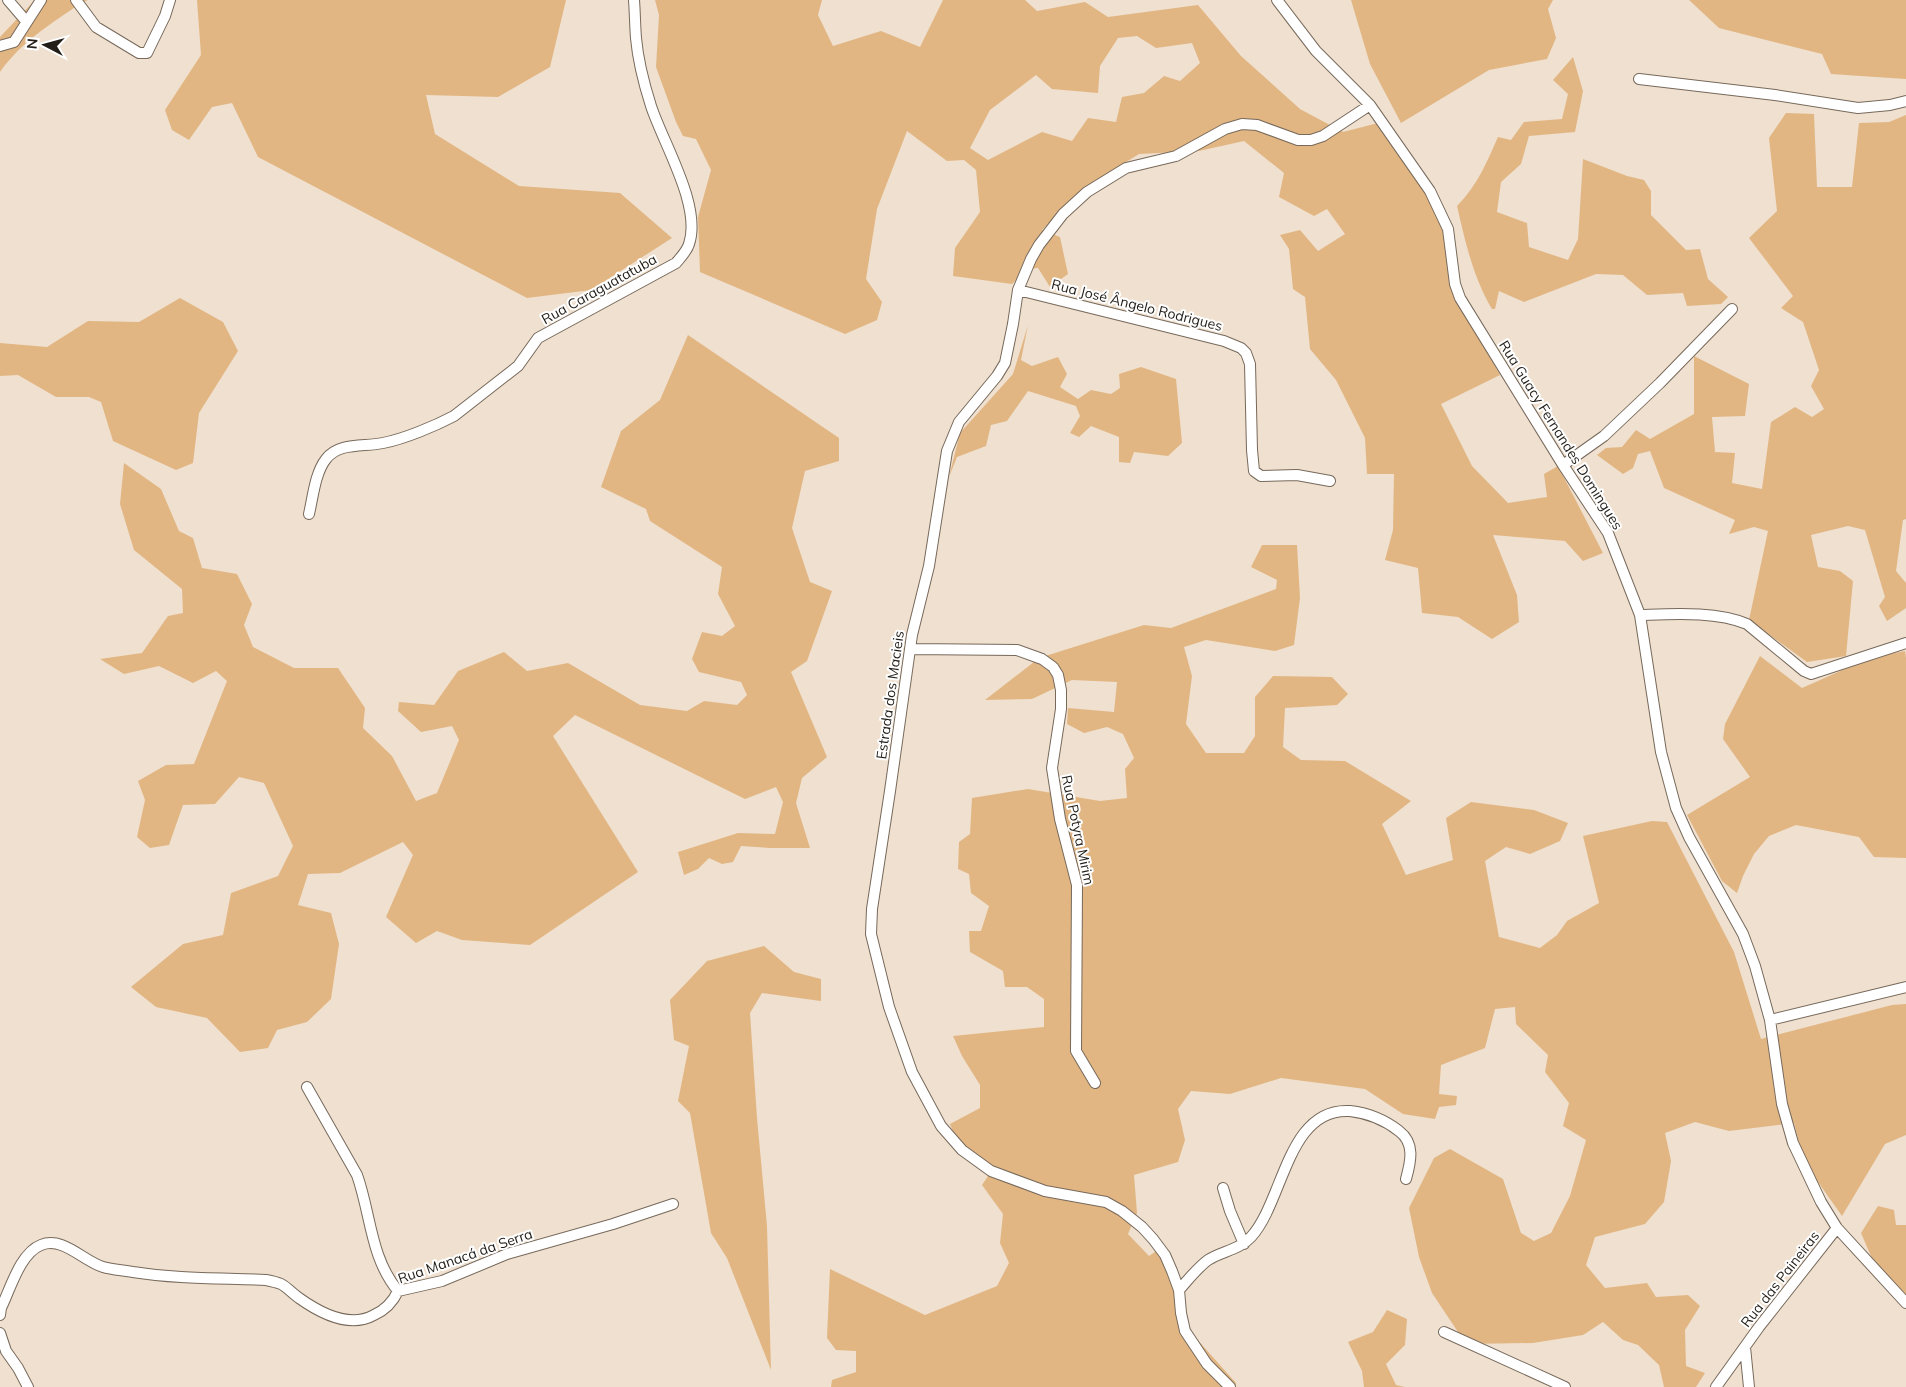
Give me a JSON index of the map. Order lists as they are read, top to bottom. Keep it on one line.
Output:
{"streets":{"street":["Rua Caraguatatuba","Rua José Ângelo Rodrigues","Rua Guacy Fernandes Domingues","Estrada dos Macieis","Rua Potyra Mirim","Rua Manacá da Serra","Rua das Paineiras"]},"crossings":[["Rua José Ângelo Rodrigues","Estrada dos Macieis"],["Rua Guacy Fernandes Domingues","Estrada dos Macieis"],["Rua Guacy Fernandes Domingues","Rua das Paineiras"],["Estrada dos Macieis","Rua Potyra Mirim"]],"north":"left"}
